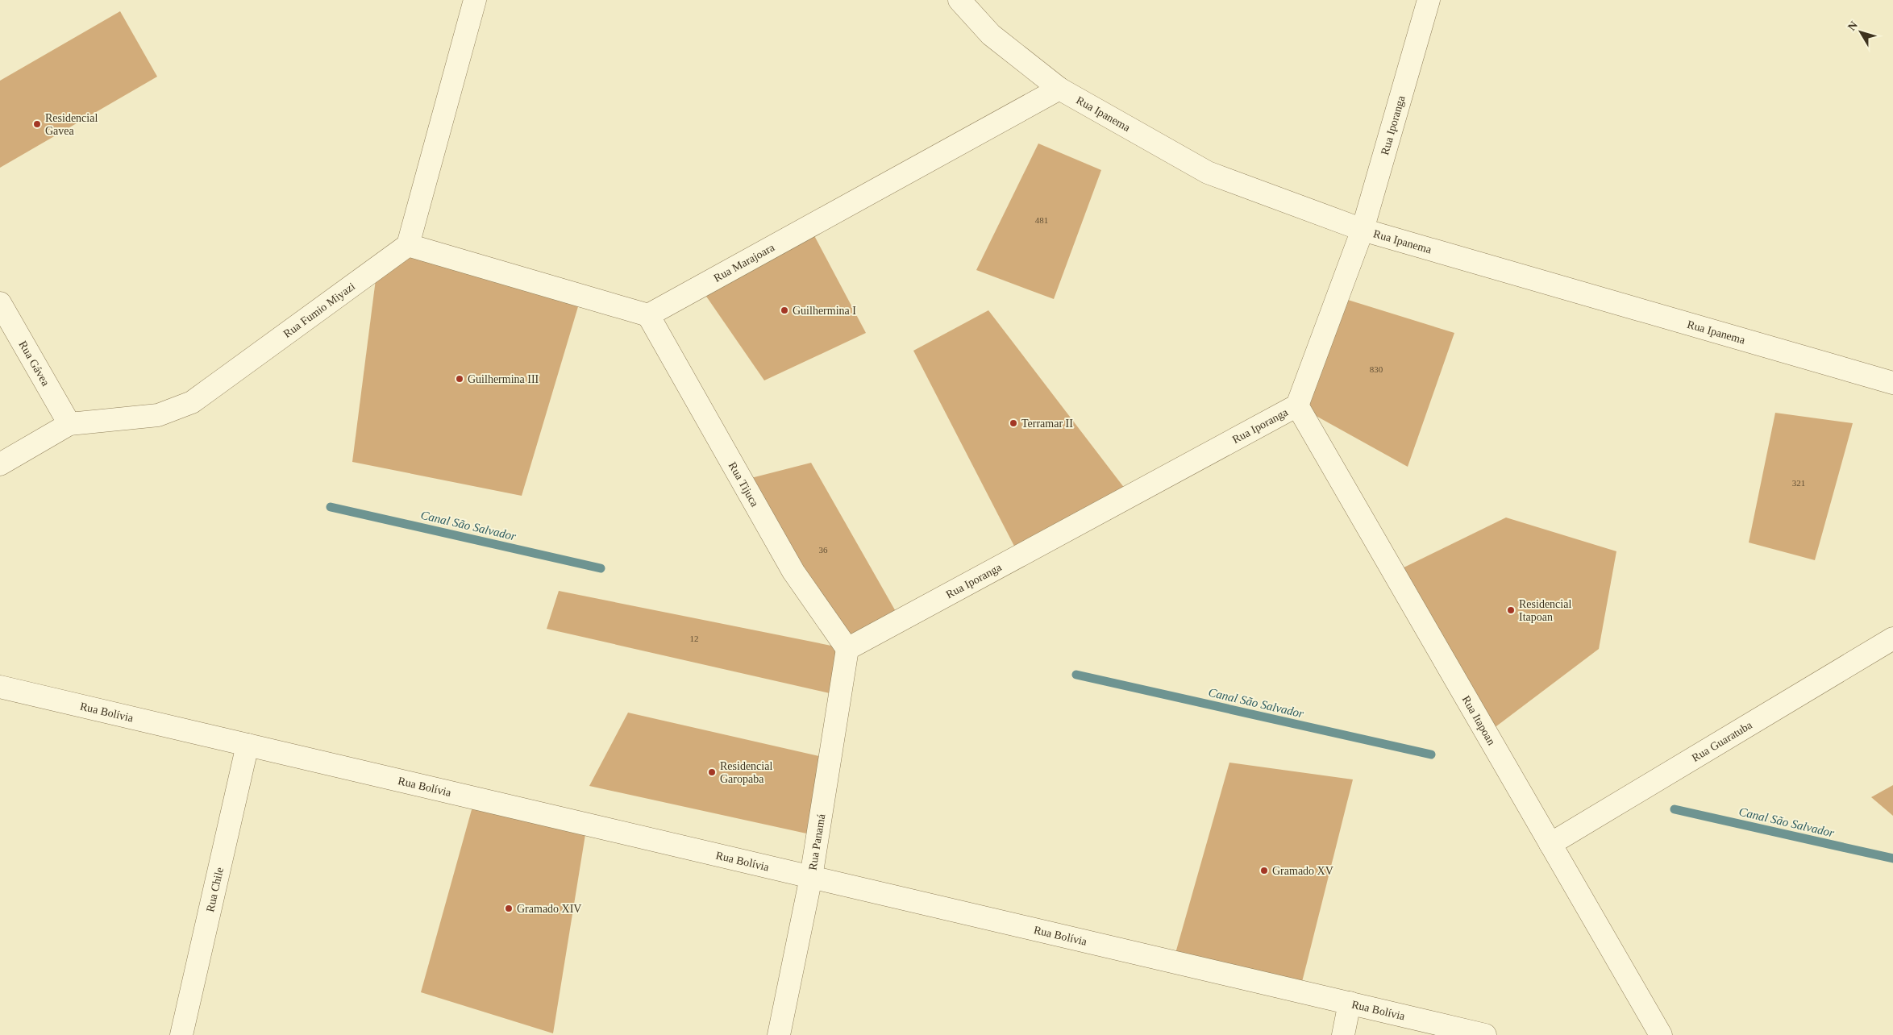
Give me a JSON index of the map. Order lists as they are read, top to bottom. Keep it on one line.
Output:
{"streets":{"street":["Rua Ipanema","Rua Iporanga","Rua Marajoara","Rua Fumio Miyazi","Rua Gávea","Rua Tijuca","Rua Bolívia","Rua Itapoan","Rua Guaratuba","Rua Panamá","Rua Chile"]},"crossings":[["Rua Ipanema","Rua Iporanga"],["Rua Ipanema","Rua Marajoara"],["Rua Iporanga","Rua Tijuca"],["Rua Iporanga","Rua Itapoan"],["Rua Iporanga","Rua Panamá"],["Rua Marajoara","Rua Tijuca"],["Rua Fumio Miyazi","Rua Gávea"],["Rua Tijuca","Rua Panamá"],["Rua Bolívia","Rua Panamá"],["Rua Bolívia","Rua Chile"],["Rua Itapoan","Rua Guaratuba"]],"water":["Canal São Salvador"],"places":["Residencial Gavea","Guilhermina I","Guilhermina III","Terramar II","Residencial Itapoan","Residencial Garopaba","Gramado XV","Gramado XIV"],"house_numbers":["481","830","321","36","12"],"north":"top left"}
